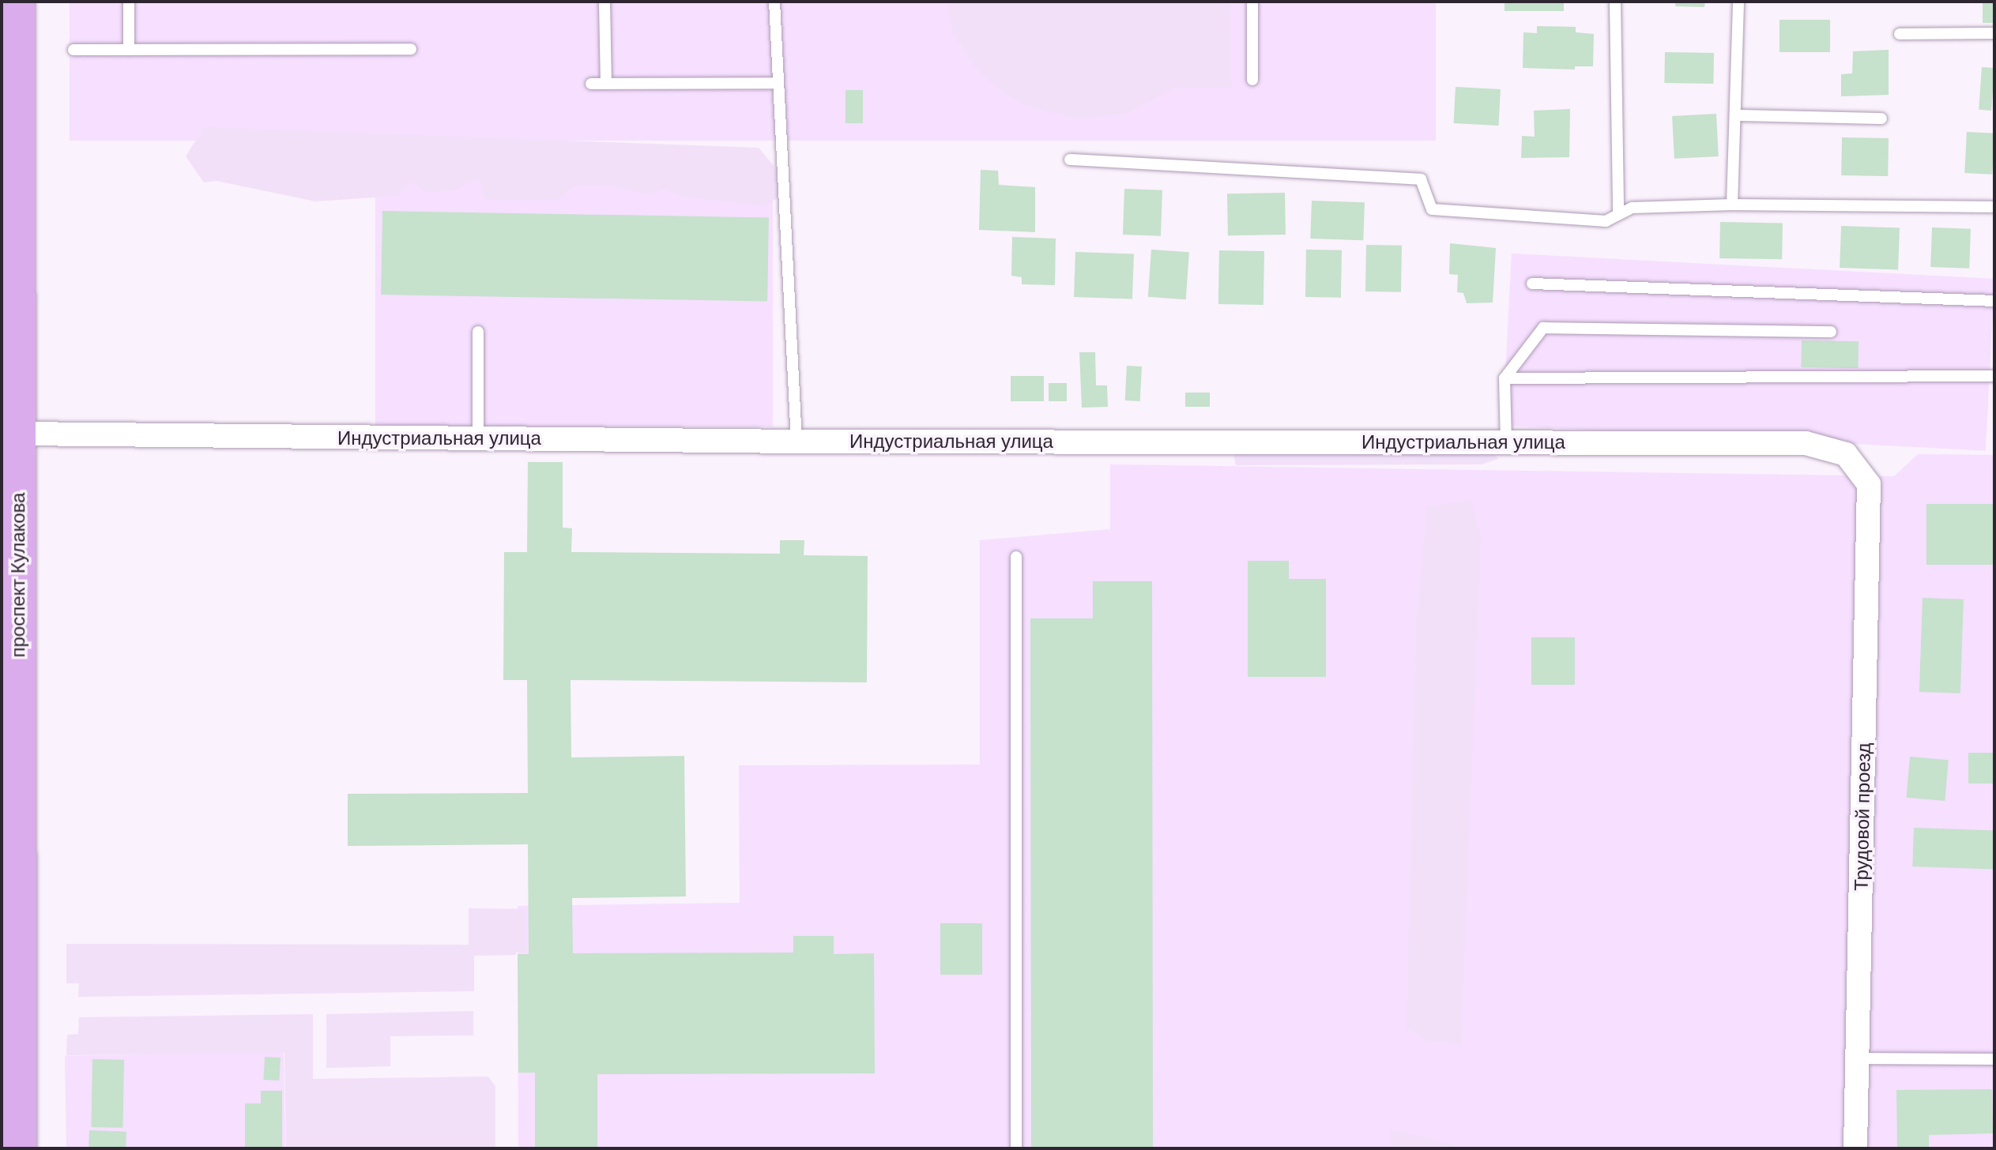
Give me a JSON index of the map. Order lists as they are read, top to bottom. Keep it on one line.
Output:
{"streets":{"main road":["проспект Кулакова"],"street":["Индустриальная улица","Трудовой проезд"]},"crossings":[["Индустриальная улица","проспект Кулакова"],["Индустриальная улица","Трудовой проезд"]]}
